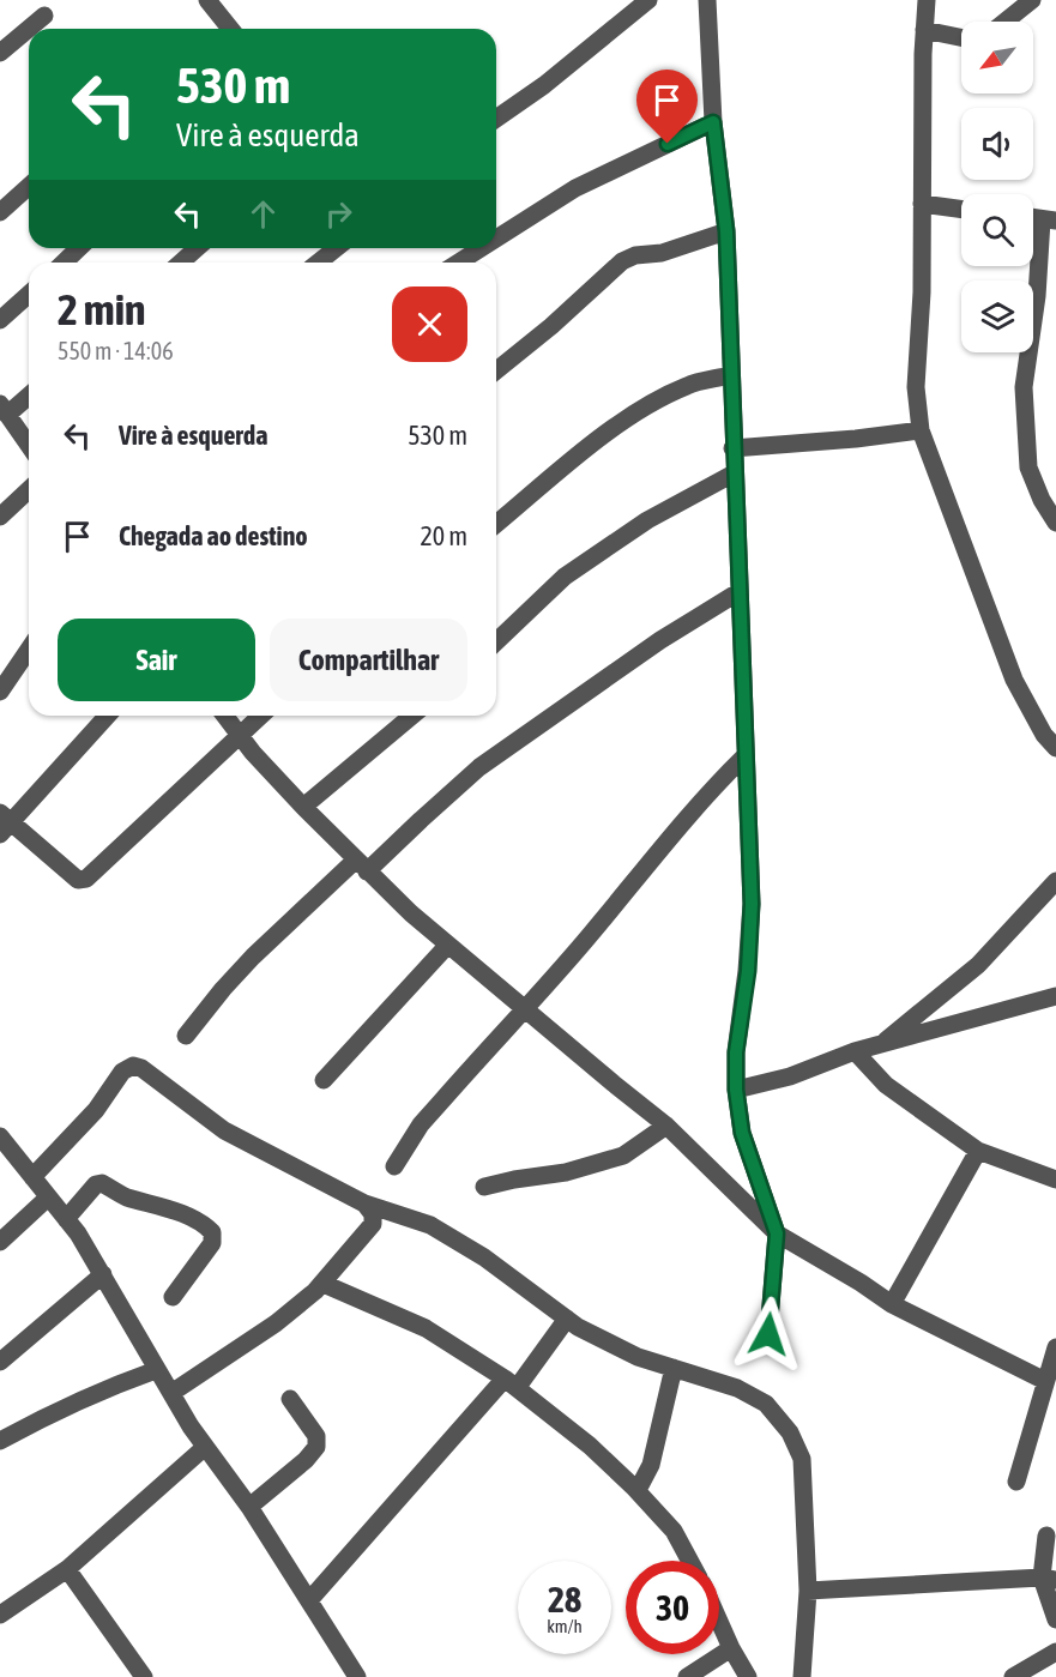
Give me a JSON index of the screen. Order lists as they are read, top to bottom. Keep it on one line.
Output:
{"north":"bottom left","page":{"turn":["530 m","Vire à esquerda"],"heading":["2 min","550 m · 14:06"],"list":[{"name":"Vire à esquerda","value":"530 m"},{"name":"Chegada ao destino","value":"20 m"}],"buttons":["Sair","Compartilhar"],"speed":"28 km/h","limit":"30"}}
